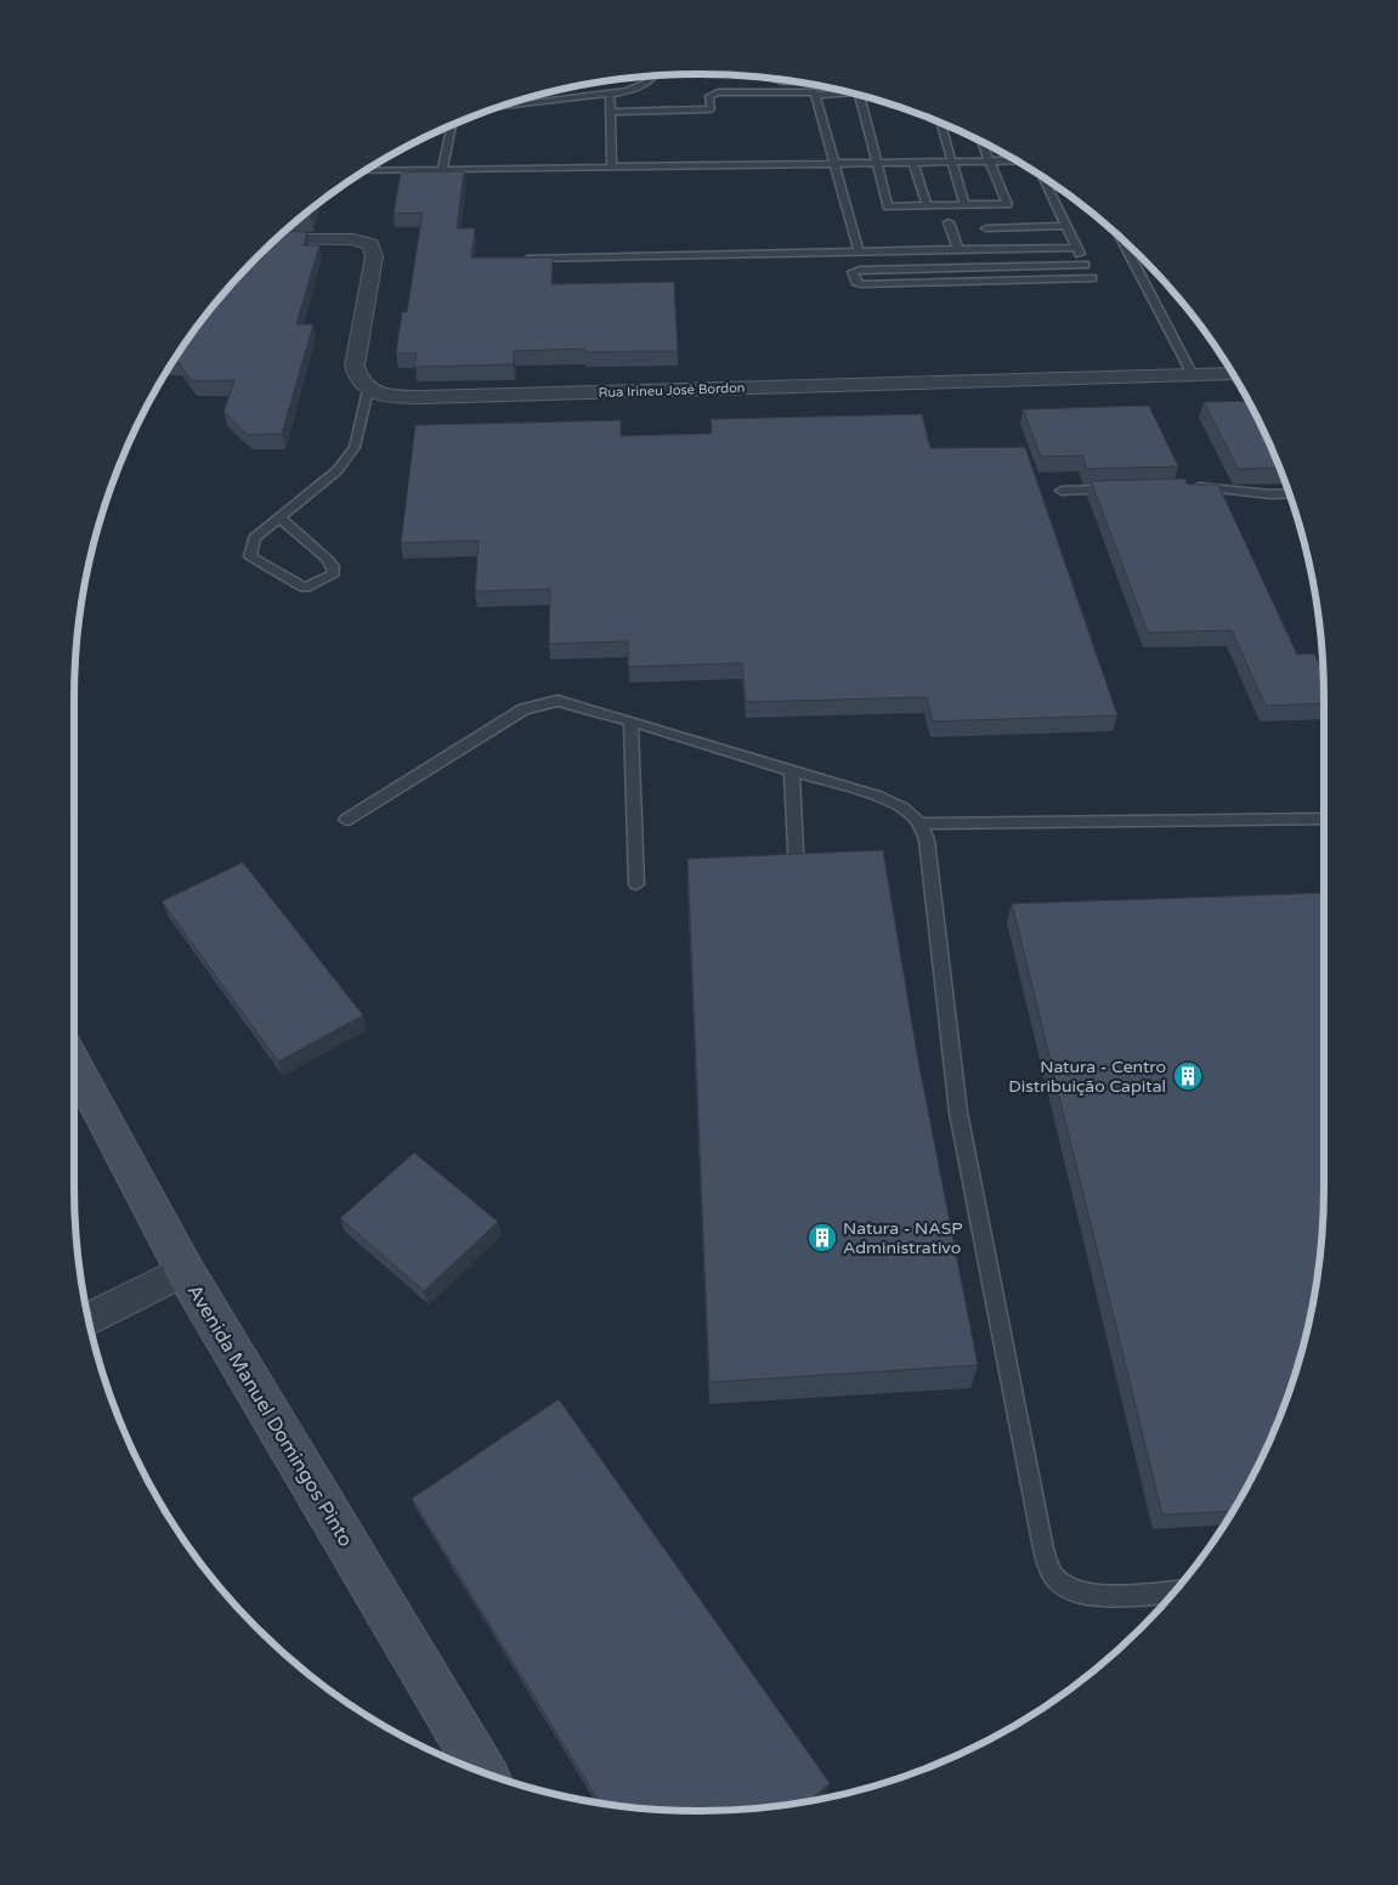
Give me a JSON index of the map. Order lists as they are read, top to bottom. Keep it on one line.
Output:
{"streets":{"street":["Rua Irineu José Bordon","Avenida Manuel Domingos Pinto"]},"places":{"building":["Natura - Centro Distribuição Capital","Natura - NASP Administrativo"]}}
